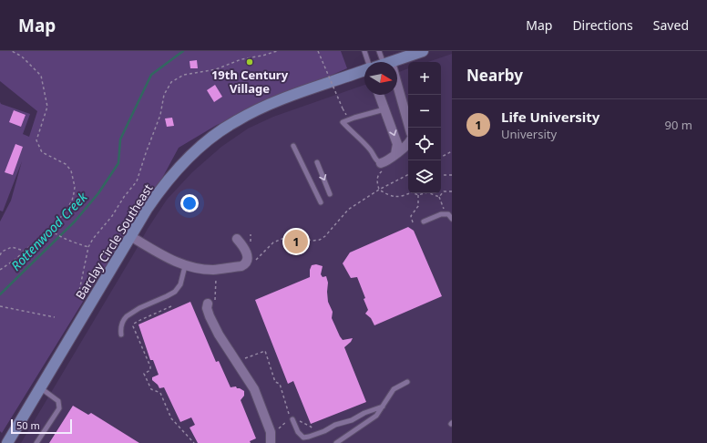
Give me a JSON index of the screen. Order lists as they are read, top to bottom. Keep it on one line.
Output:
{"streets":{"street":["Barclay Circle Southeast"]},"water":["Rottenwood Creek"],"places":["19th Century Village"],"scale_bar":"50 m","north":"right","page":{"header":"Map","nav":["Map","Directions","Saved"],"heading":"Nearby","map_buttons":["+","−"],"list":[{"mark":"1","name":"Life University","note":"University","value":"90 m"}],"pins":"1","scale":"50 m"}}
